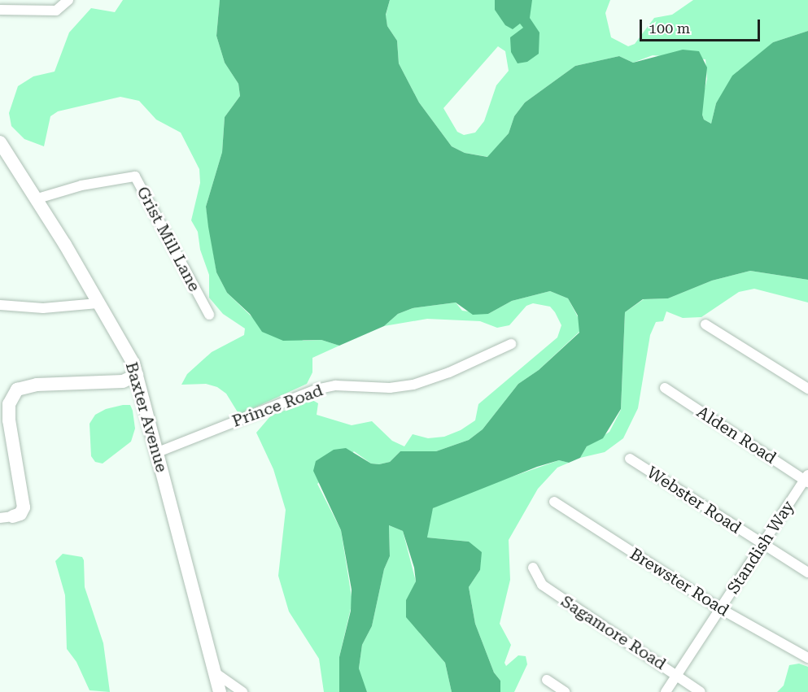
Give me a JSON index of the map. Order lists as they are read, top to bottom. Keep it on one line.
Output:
{"streets":{"street":["Grist Mill Lane","Prince Road","Baxter Avenue","Alden Road","Webster Road","Standish Way","Brewster Road","Sagamore Road"]},"crossings":[["Grist Mill Lane","Baxter Avenue"],["Prince Road","Baxter Avenue"],["Alden Road","Standish Way"],["Webster Road","Standish Way"],["Standish Way","Brewster Road"],["Standish Way","Sagamore Road"]],"scale_bar":"100 m"}
